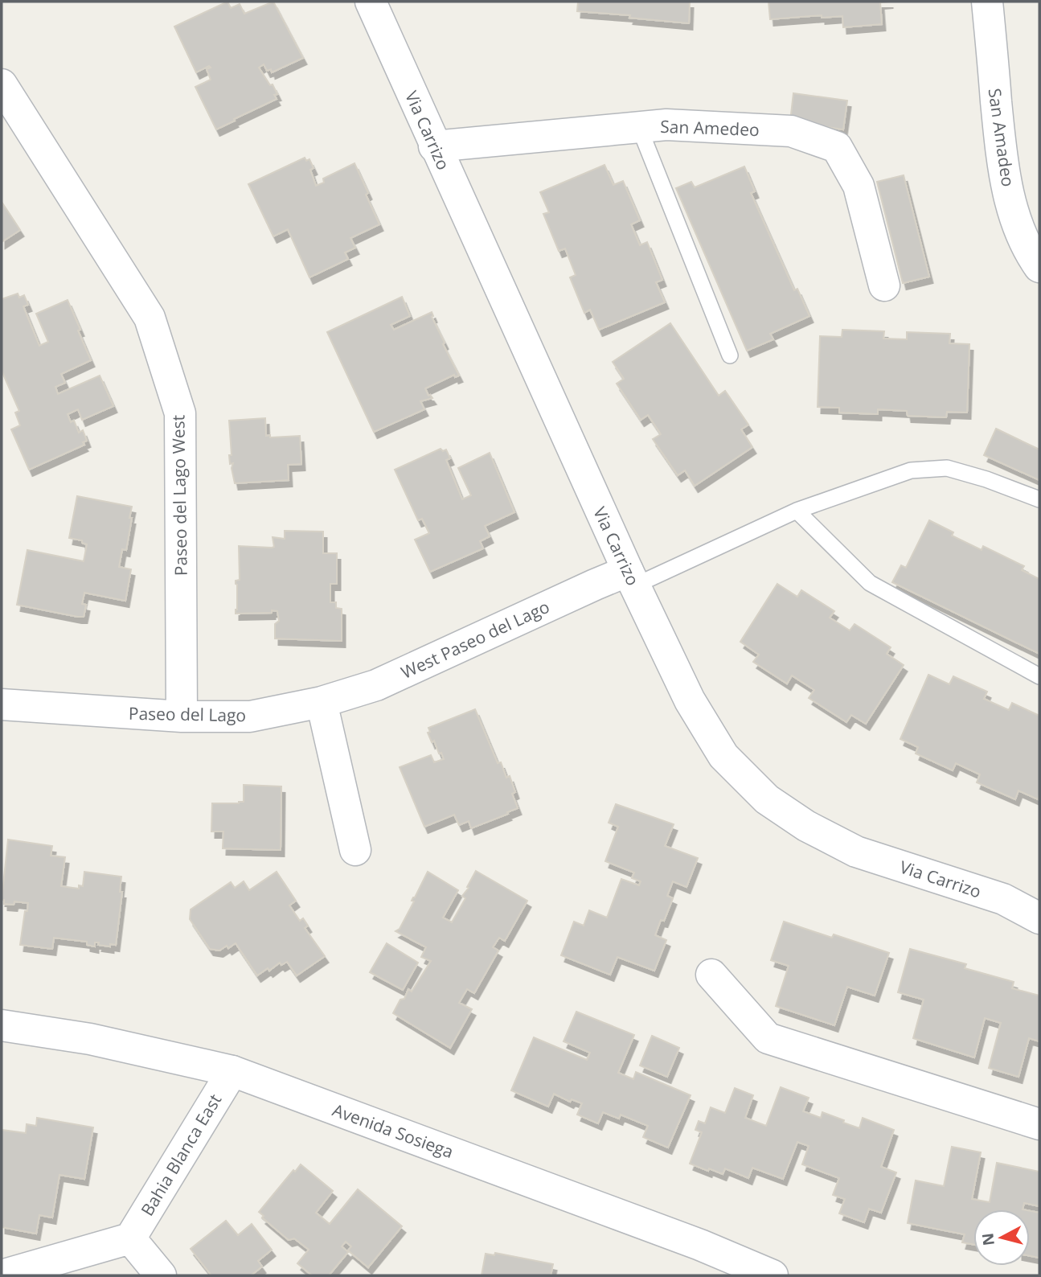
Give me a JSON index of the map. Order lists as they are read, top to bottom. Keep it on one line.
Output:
{"streets":{"street":["San Amedeo","Via Carrizo","San Amadeo","Paseo del Lago West","West Paseo del Lago","Paseo del Lago","Avenida Sosiega","Bahia Blanca East"]},"crossings":[["San Amedeo","Via Carrizo"],["Via Carrizo","West Paseo del Lago"],["Paseo del Lago West","Paseo del Lago"],["West Paseo del Lago","Paseo del Lago"],["Avenida Sosiega","Bahia Blanca East"]],"north":"left"}
